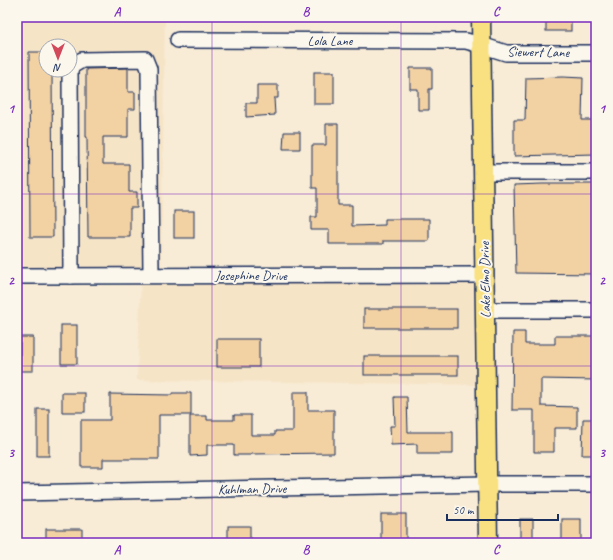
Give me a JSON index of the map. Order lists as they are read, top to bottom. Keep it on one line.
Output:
{"streets":{"main road":["Lake Elmo Drive"],"street":["Lola Lane","Siewert Lane","Josephine Drive","Kuhlman Drive"]},"crossings":[["Lola Lane","Siewert Lane"],["Lola Lane","Lake Elmo Drive"],["Siewert Lane","Lake Elmo Drive"],["Josephine Drive","Lake Elmo Drive"],["Lake Elmo Drive","Kuhlman Drive"]],"scale_bar":"50 m","north":"bottom","grid":{"columns":["A","B","C"],"rows":["1","2","3"]}}
